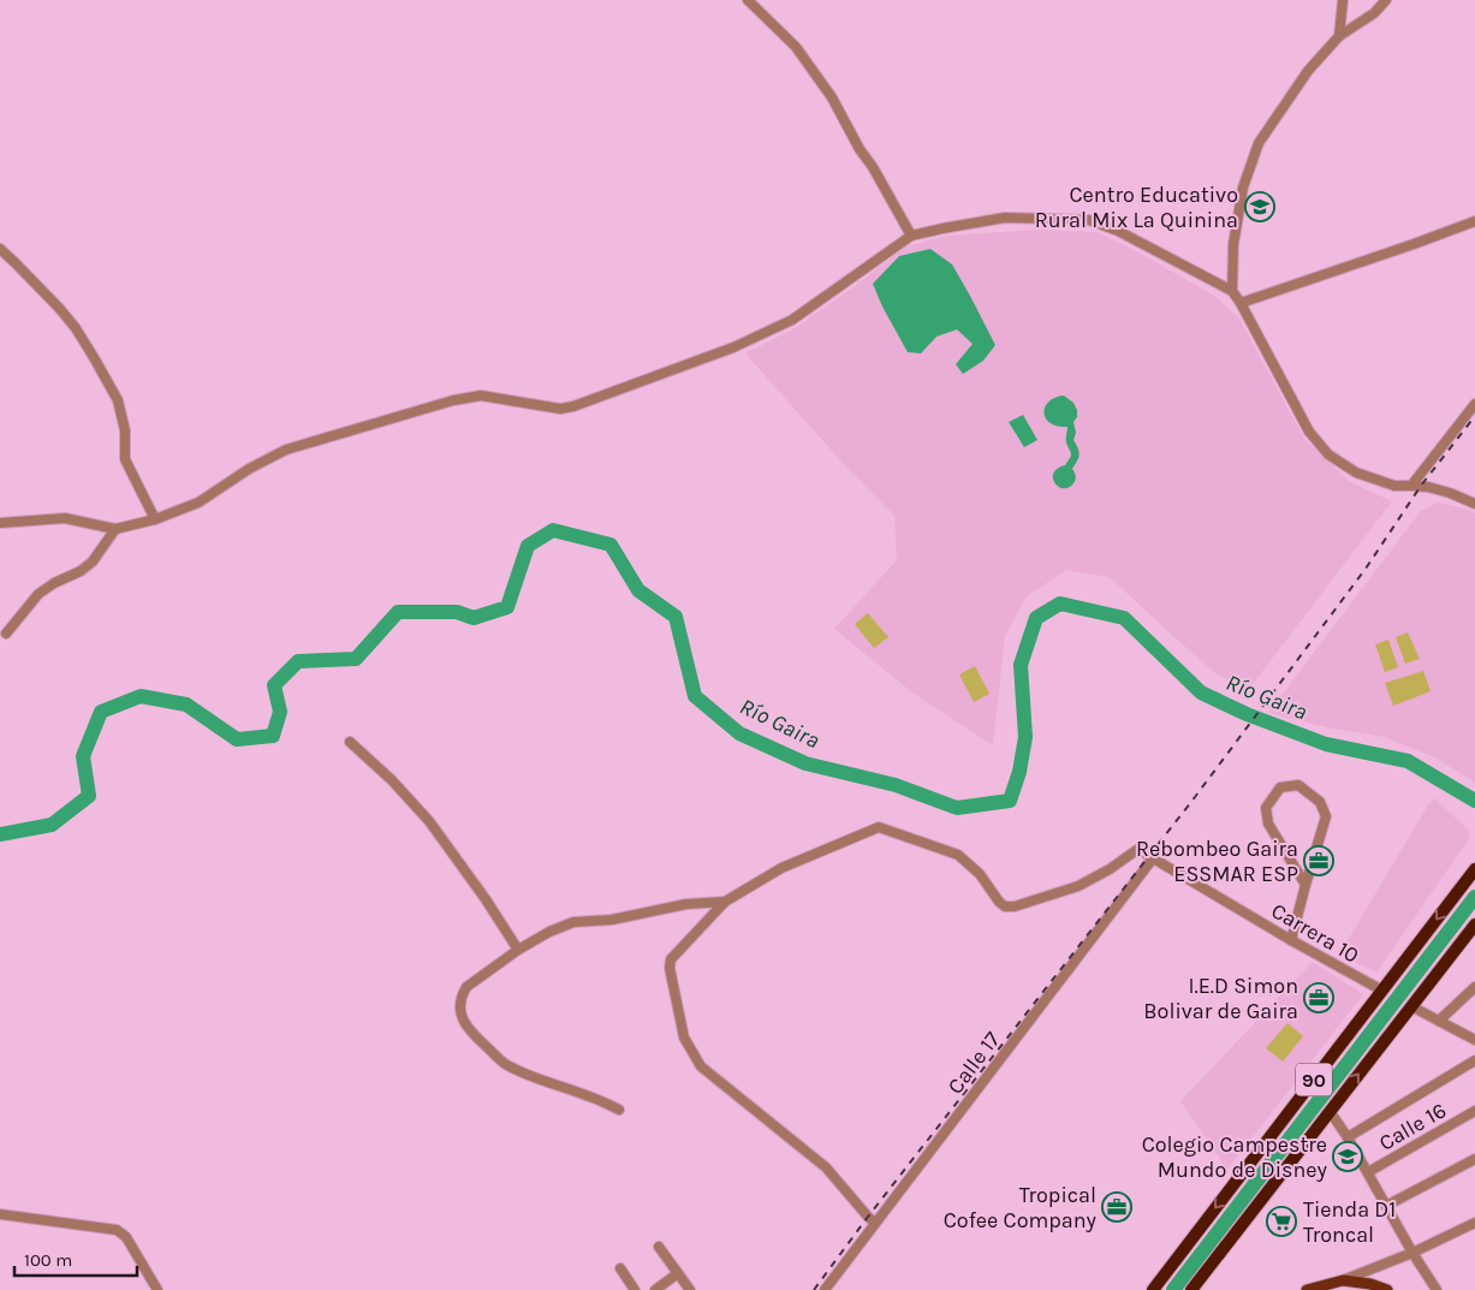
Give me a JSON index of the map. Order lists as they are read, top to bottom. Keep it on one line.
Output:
{"streets":{"highway":["90"],"street":["Carrera 10","Calle 17","Calle 16"]},"crossings":[["Carrera 10","Calle 17"],["Carrera 10","90"]],"water":["Río Gaira"],"places":{"school or university":["Centro Educativo Rural Mix La Quinina","Colegio Campestre Mundo de Disney"],"office":["Rebombeo Gaira ESSMAR ESP","I.E.D Simon Bolivar de Gaira","Tropical Cofee Company"],"supermarket":["Tienda D1 Troncal"]},"scale_bar":"100 m"}
